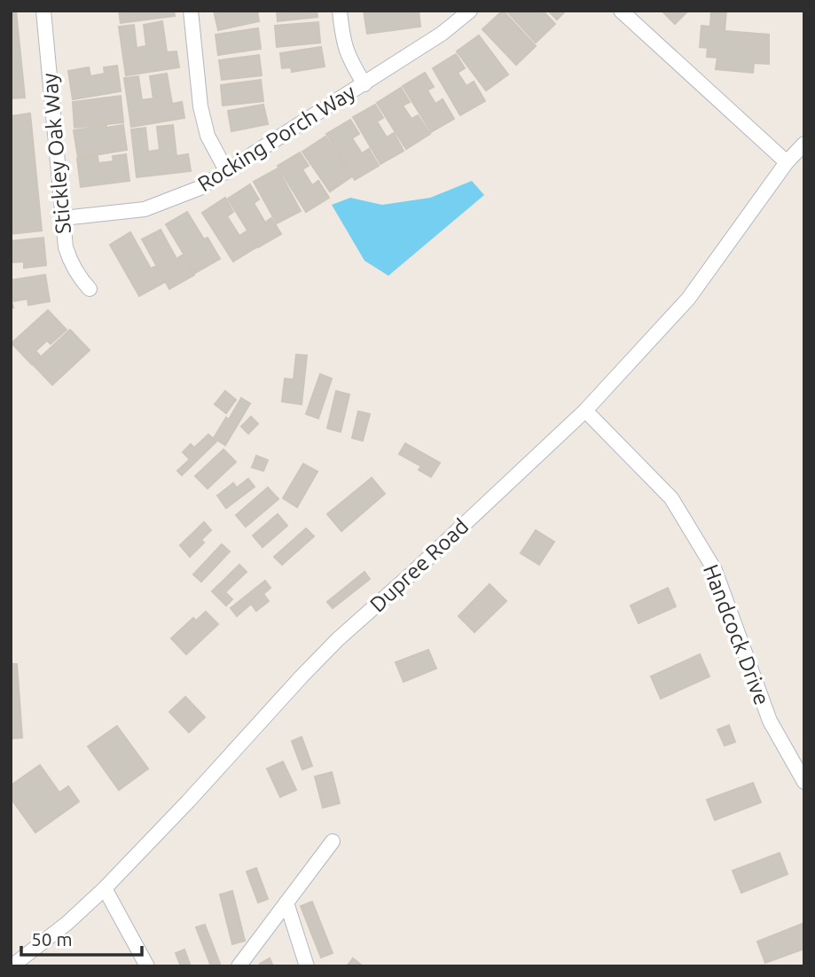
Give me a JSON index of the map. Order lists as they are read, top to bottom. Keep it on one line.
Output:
{"streets":{"street":["Rocking Porch Way","Stickley Oak Way","Dupree Road","Handcock Drive"]},"crossings":[["Rocking Porch Way","Stickley Oak Way"],["Dupree Road","Handcock Drive"]],"scale_bar":"50 m"}
